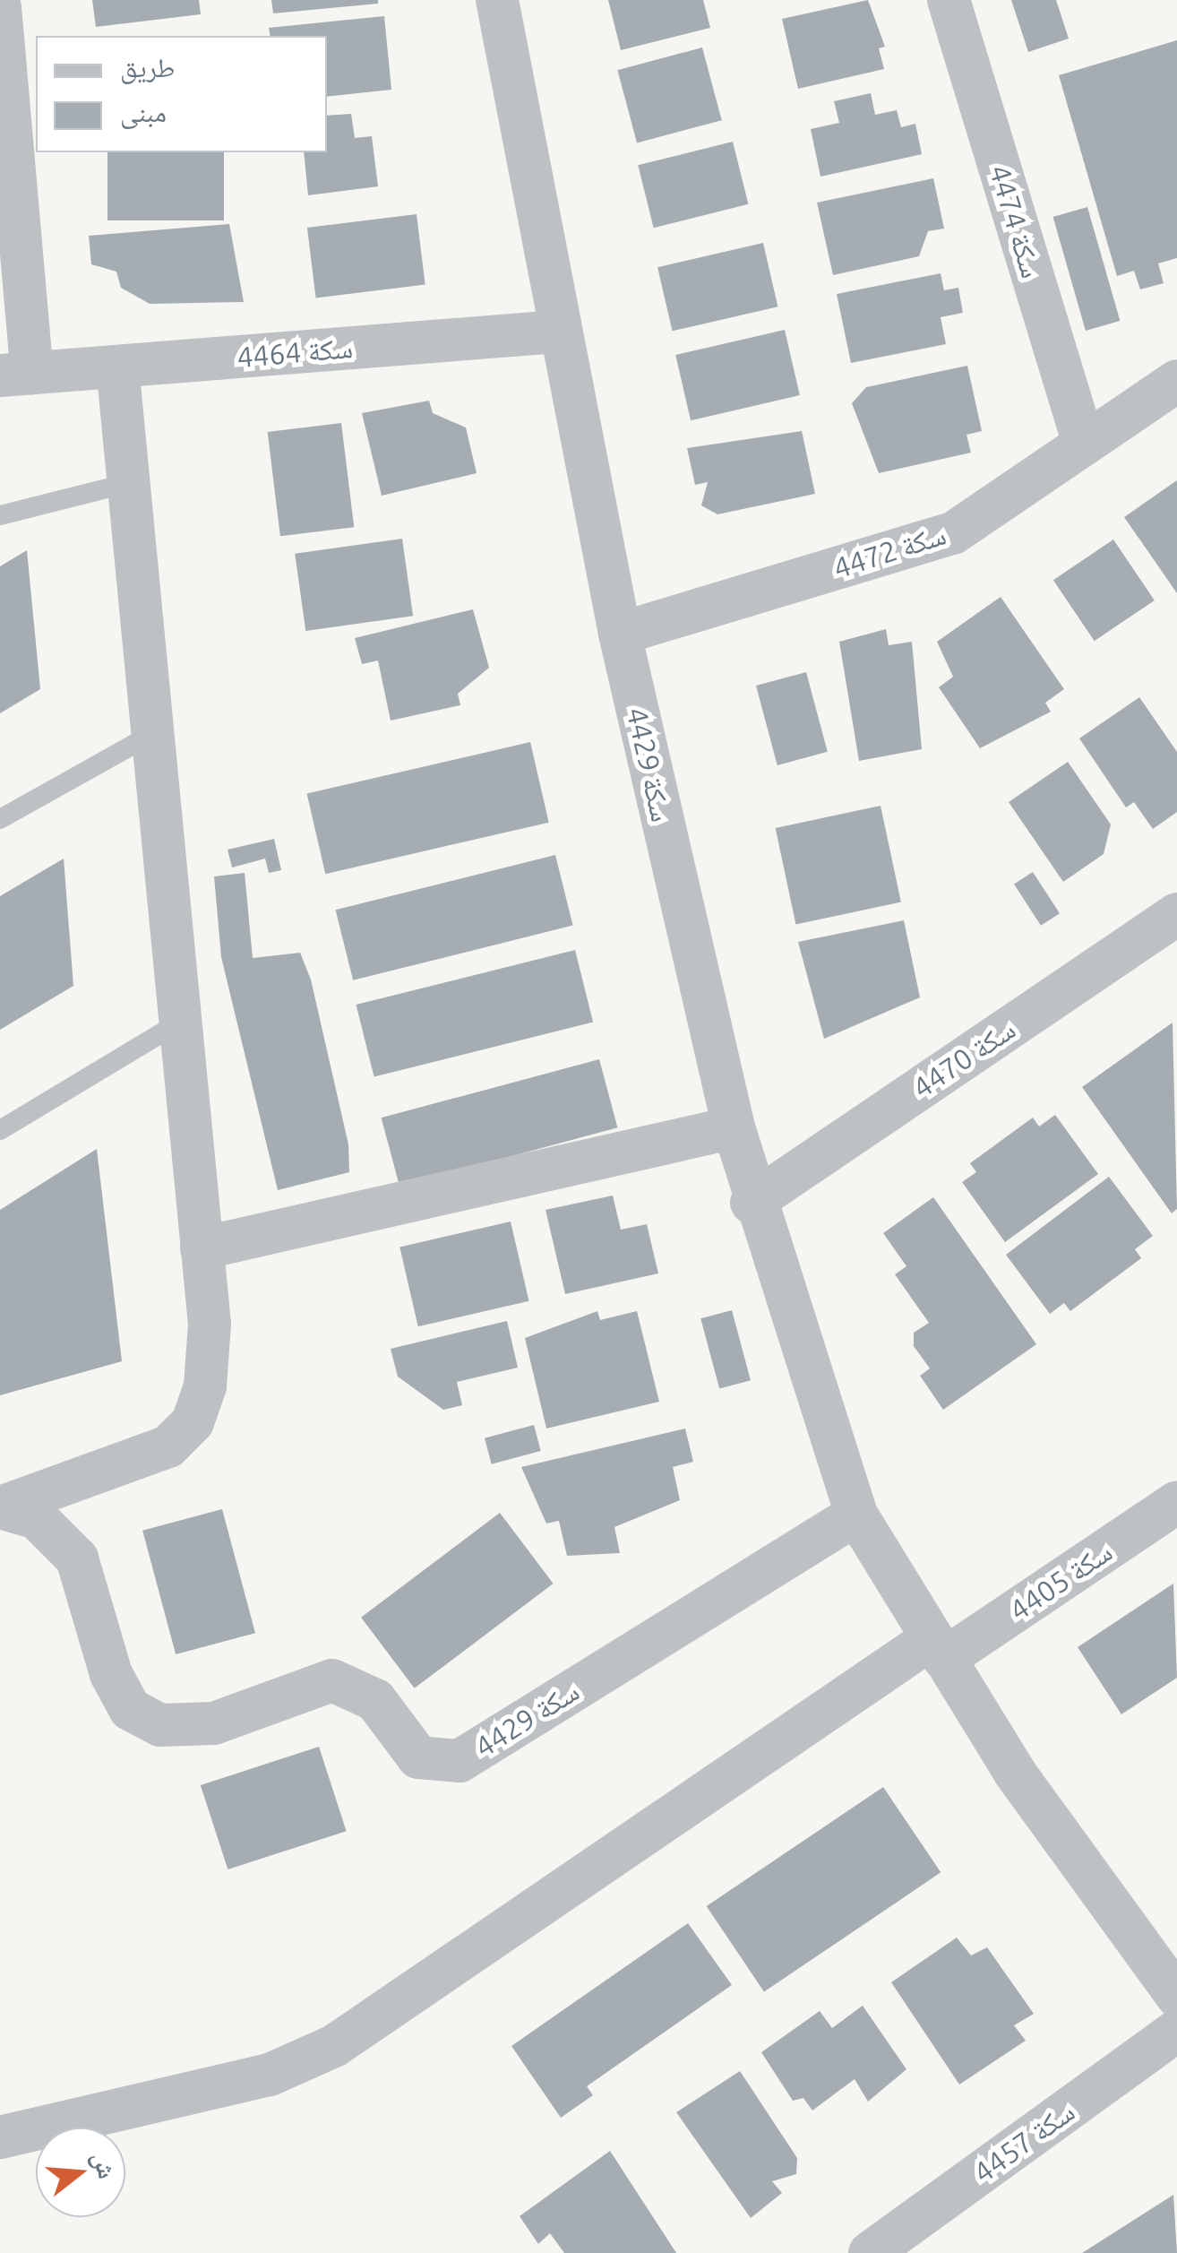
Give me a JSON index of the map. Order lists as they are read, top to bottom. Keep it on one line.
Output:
{"streets":{"street":["سكة 4474","سكة 4464","سكة 4472","سكة 4429","سكة 4470","سكة 4405","سكة 4457"]},"crossings":[["سكة 4474","سكة 4472"],["سكة 4464","سكة 4429"],["سكة 4472","سكة 4429"],["سكة 4429","سكة 4470"],["سكة 4429","سكة 4405"]],"legend":["طريق","مبنى"],"north":"right"}
